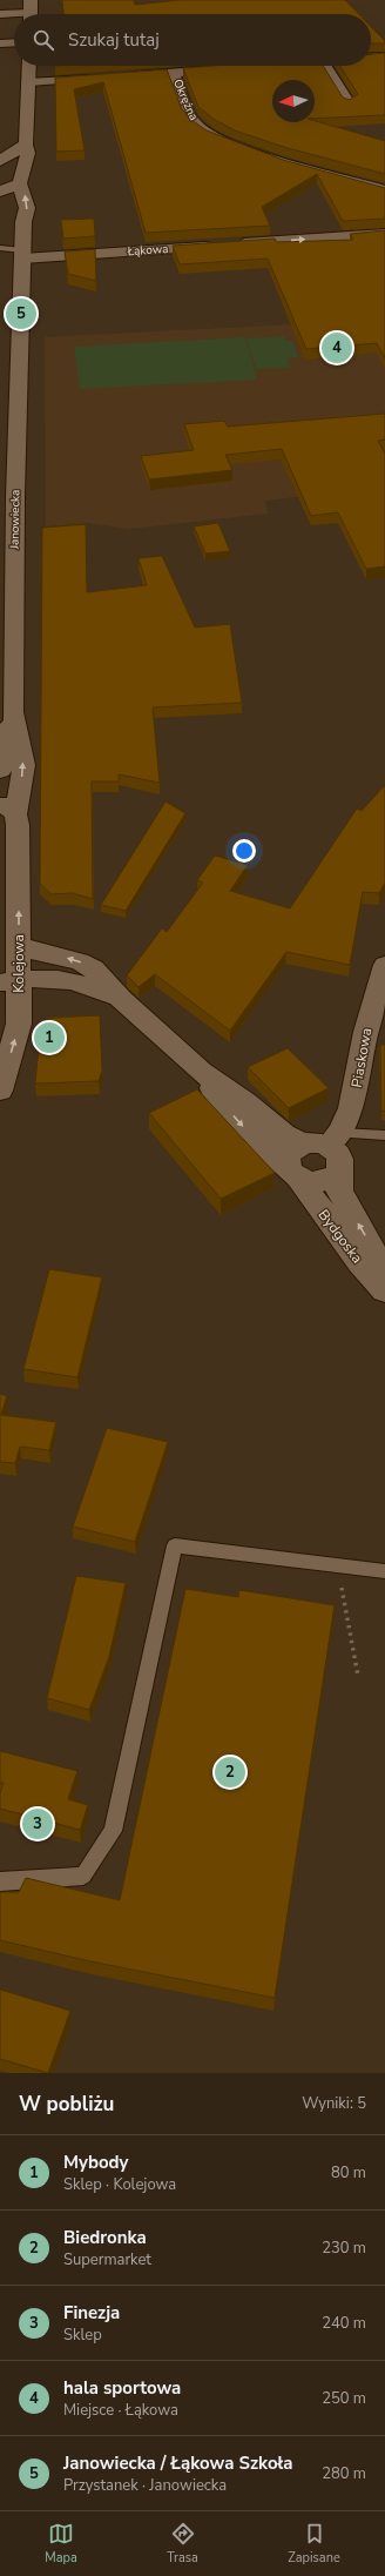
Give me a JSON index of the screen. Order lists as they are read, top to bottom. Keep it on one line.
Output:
{"streets":{"street":["Okrężna","Łąkowa","Janowiecka","Kolejowa","Piaskowa","Bydgoska"]},"crossings":[["Łąkowa","Janowiecka"],["Janowiecka","Kolejowa"],["Kolejowa","Bydgoska"],["Piaskowa","Bydgoska"]],"one_way":["Kolejowa"],"north":"left","page":{"search":"Szukaj tutaj","pins":["5","4","1","2","3"],"heading":["W pobliżu","Wyniki: 5"],"list":[{"mark":"1","name":"Mybody","note":"Sklep · Kolejowa","value":"80 m"},{"mark":"2","name":"Biedronka","note":"Supermarket","value":"230 m"},{"mark":"3","name":"Finezja","note":"Sklep","value":"240 m"},{"mark":"4","name":"hala sportowa","note":"Miejsce · Łąkowa","value":"250 m"},{"mark":"5","name":"Janowiecka / Łąkowa Szkoła","note":"Przystanek · Janowiecka","value":"280 m"}],"nav":["Mapa","Trasa","Zapisane"]}}
